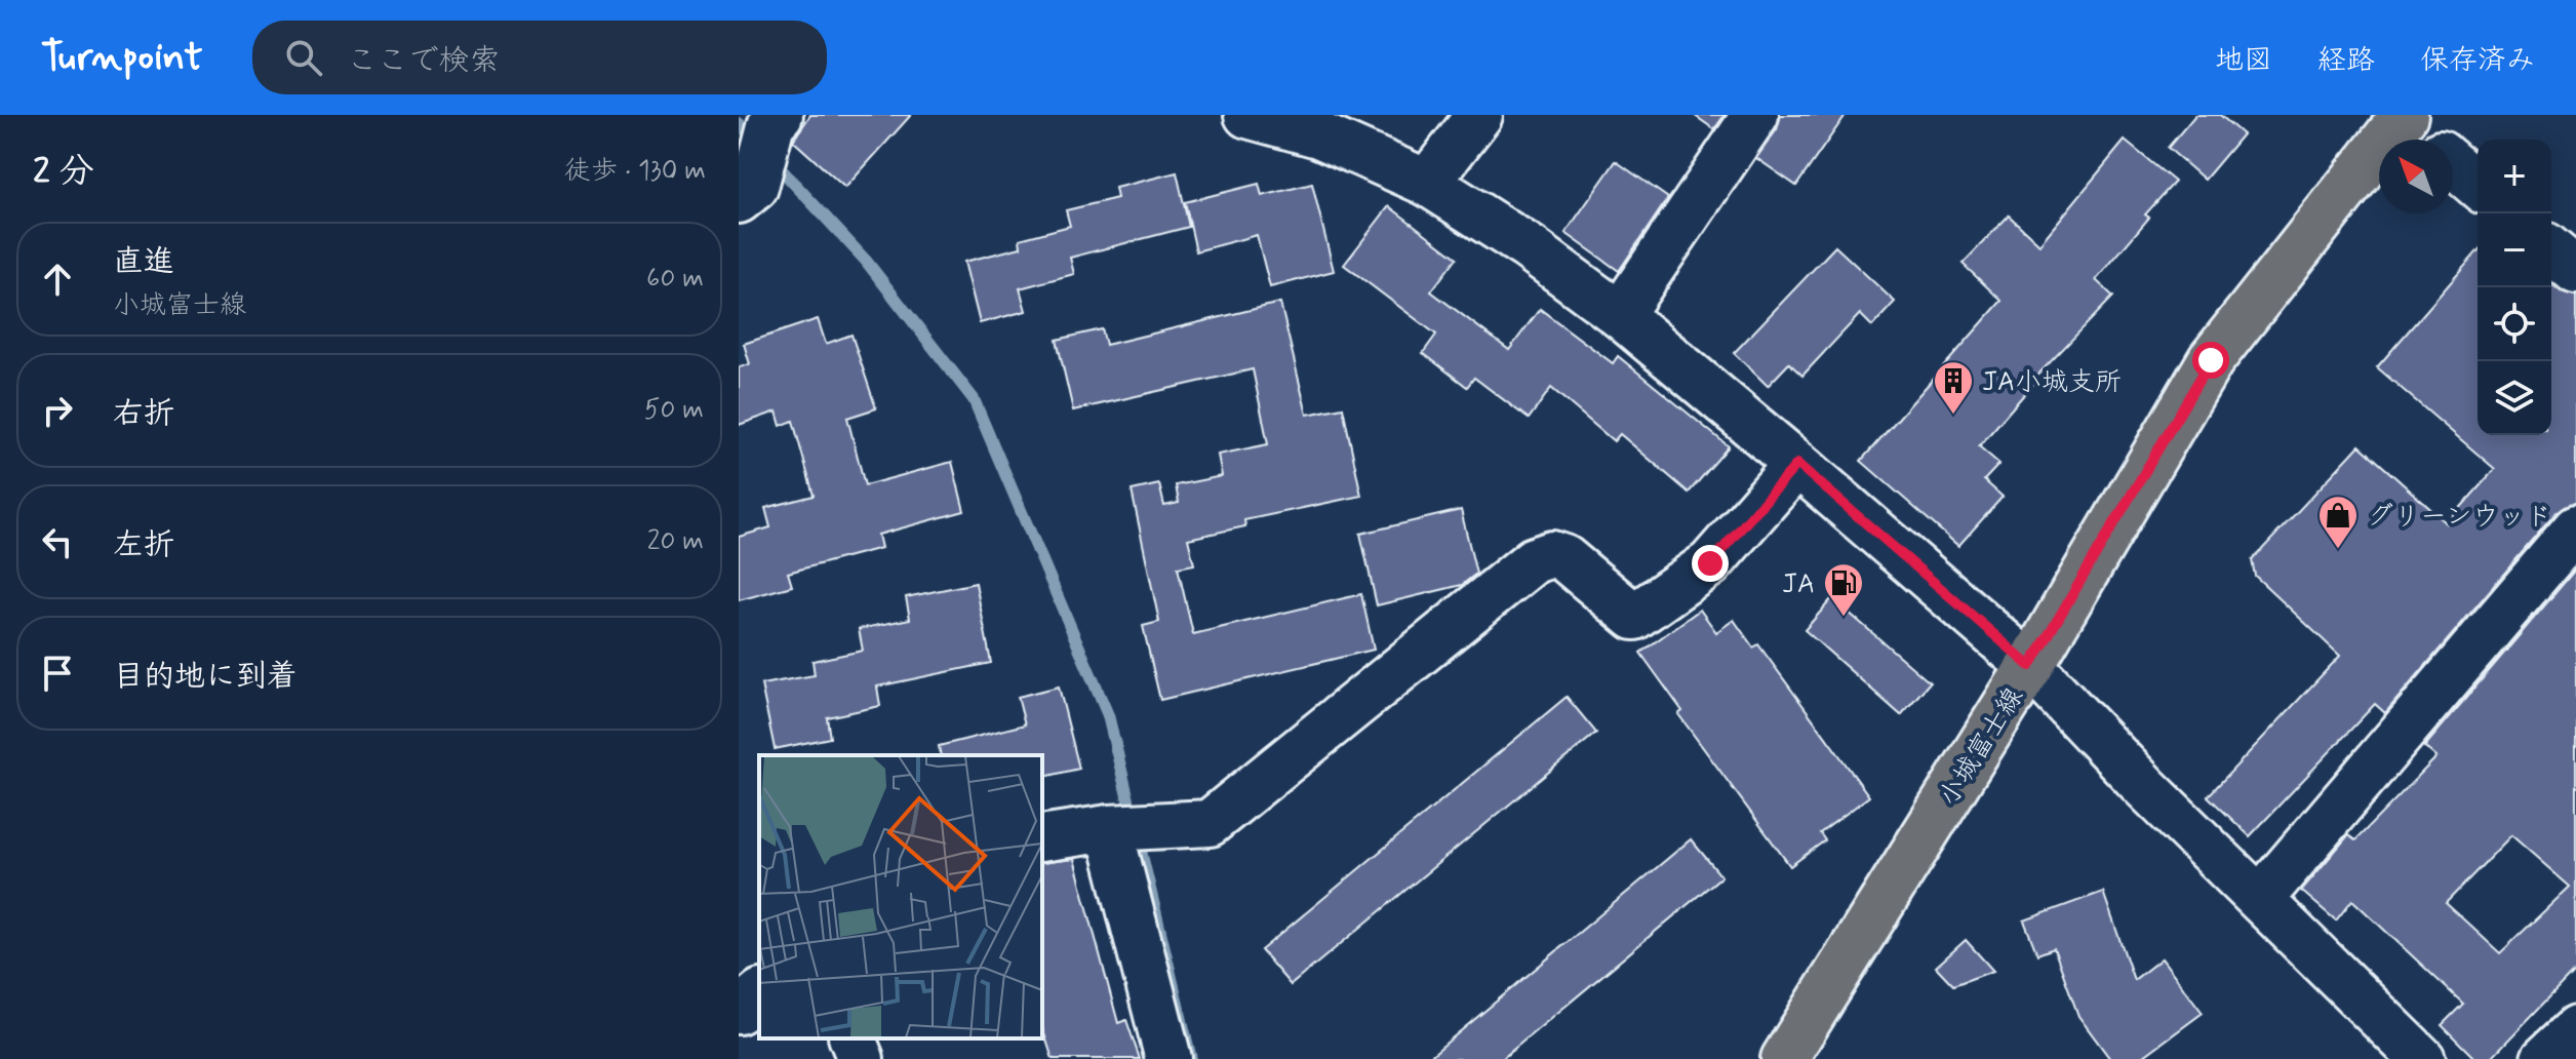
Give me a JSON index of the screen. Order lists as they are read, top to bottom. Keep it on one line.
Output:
{"streets":{"main road":["小城富士線"]},"places":{"building":["JA小城支所"],"shop":["グリーンウッド"],"fuel station":["JA"]},"north":"top left","page":{"header":"Turnpoint","search":"ここで検索","nav":["地図","経路","保存済み"],"heading":["2 分","徒歩 · 130 m"],"map_buttons":["+","−"],"list":[["直進","小城富士線","60 m"],["右折","50 m"],["左折","20 m"],"目的地に到着"]}}
